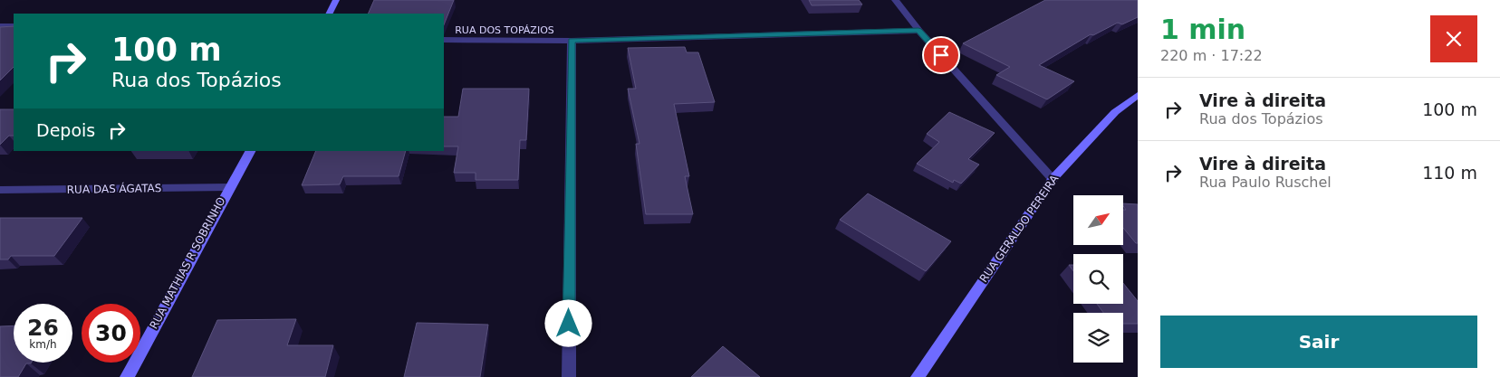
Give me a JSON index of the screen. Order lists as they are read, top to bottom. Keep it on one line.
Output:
{"streets":{"main road":["RUA GERALDO PEREIRA","RUA MATHIAS R SOBRINHO"],"street":["RUA DOS TOPÁZIOS","RUA DAS ÁGATAS"]},"crossings":[["RUA DAS ÁGATAS","RUA MATHIAS R SOBRINHO"]],"north":"top right","page":{"heading":["1 min","220 m · 17:22"],"turn":["100 m","Rua dos Topázios"],"list":[{"name":"Vire à direita","note":"Rua dos Topázios","value":"100 m"},{"name":"Vire à direita","note":"Rua Paulo Ruschel","value":"110 m"}],"then":"Depois","speed":"26 km/h","limit":"30","buttons":"Sair"}}
